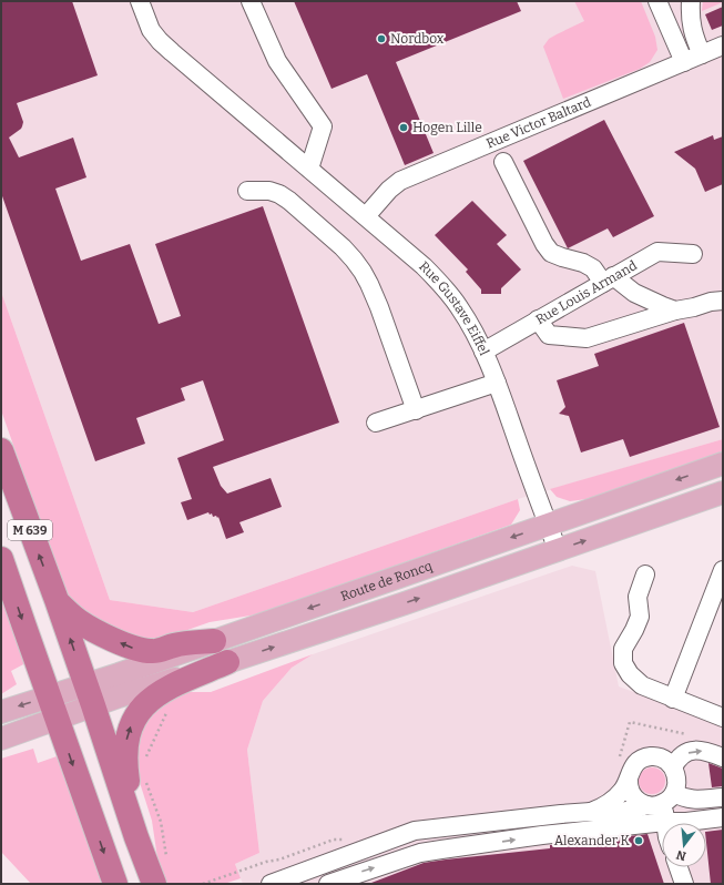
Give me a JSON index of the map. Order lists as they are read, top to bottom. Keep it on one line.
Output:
{"streets":{"highway":["M 639"],"main road":["Route de Roncq"],"street":["Rue Victor Baltard","Rue Louis Armand","Rue Gustave Eiffel"]},"crossings":[["Rue Victor Baltard","Rue Gustave Eiffel"],["Rue Louis Armand","Rue Gustave Eiffel"],["Rue Gustave Eiffel","Route de Roncq"],["M 639","Route de Roncq"]],"places":["Nordbox","Hogen Lille","Alexander K"],"north":"bottom"}
